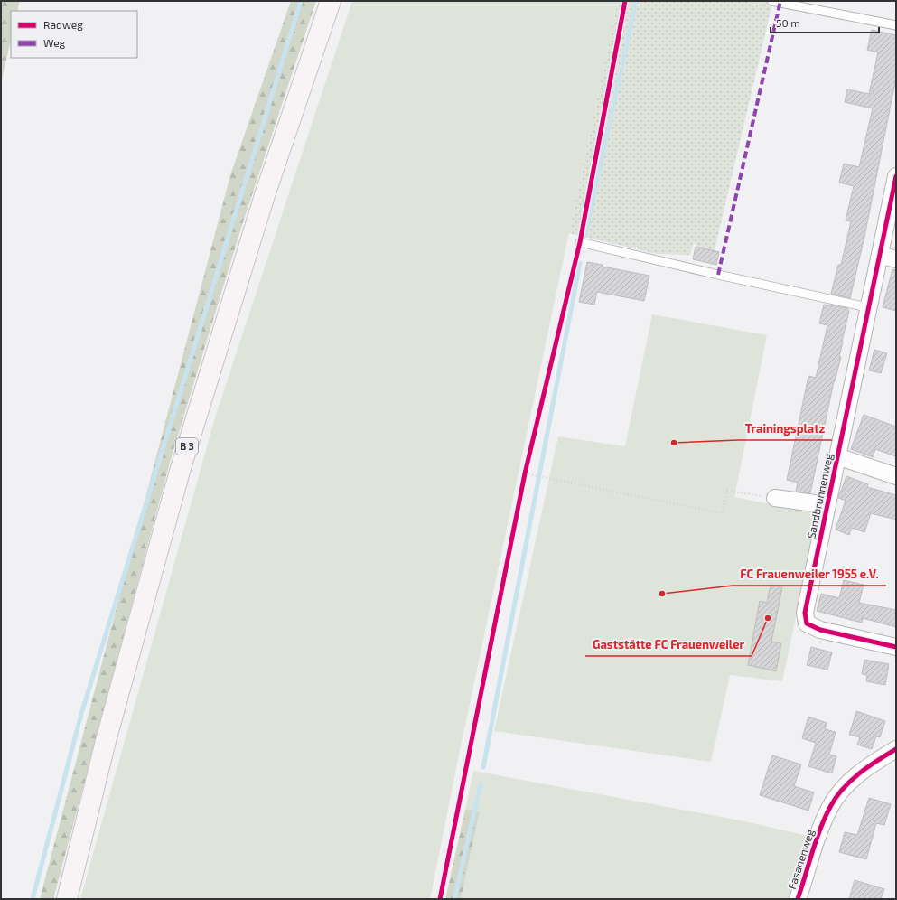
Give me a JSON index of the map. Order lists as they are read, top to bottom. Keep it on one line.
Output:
{"streets":{"main road":["B 3"],"street":["Sandbrunnenweg","Fasanenweg"]},"places":["Trainingsplatz","FC Frauenweiler 1955 e.V.","Gaststätte FC Frauenweiler"],"legend":["Radweg","Weg"],"scale_bar":"50 m"}
